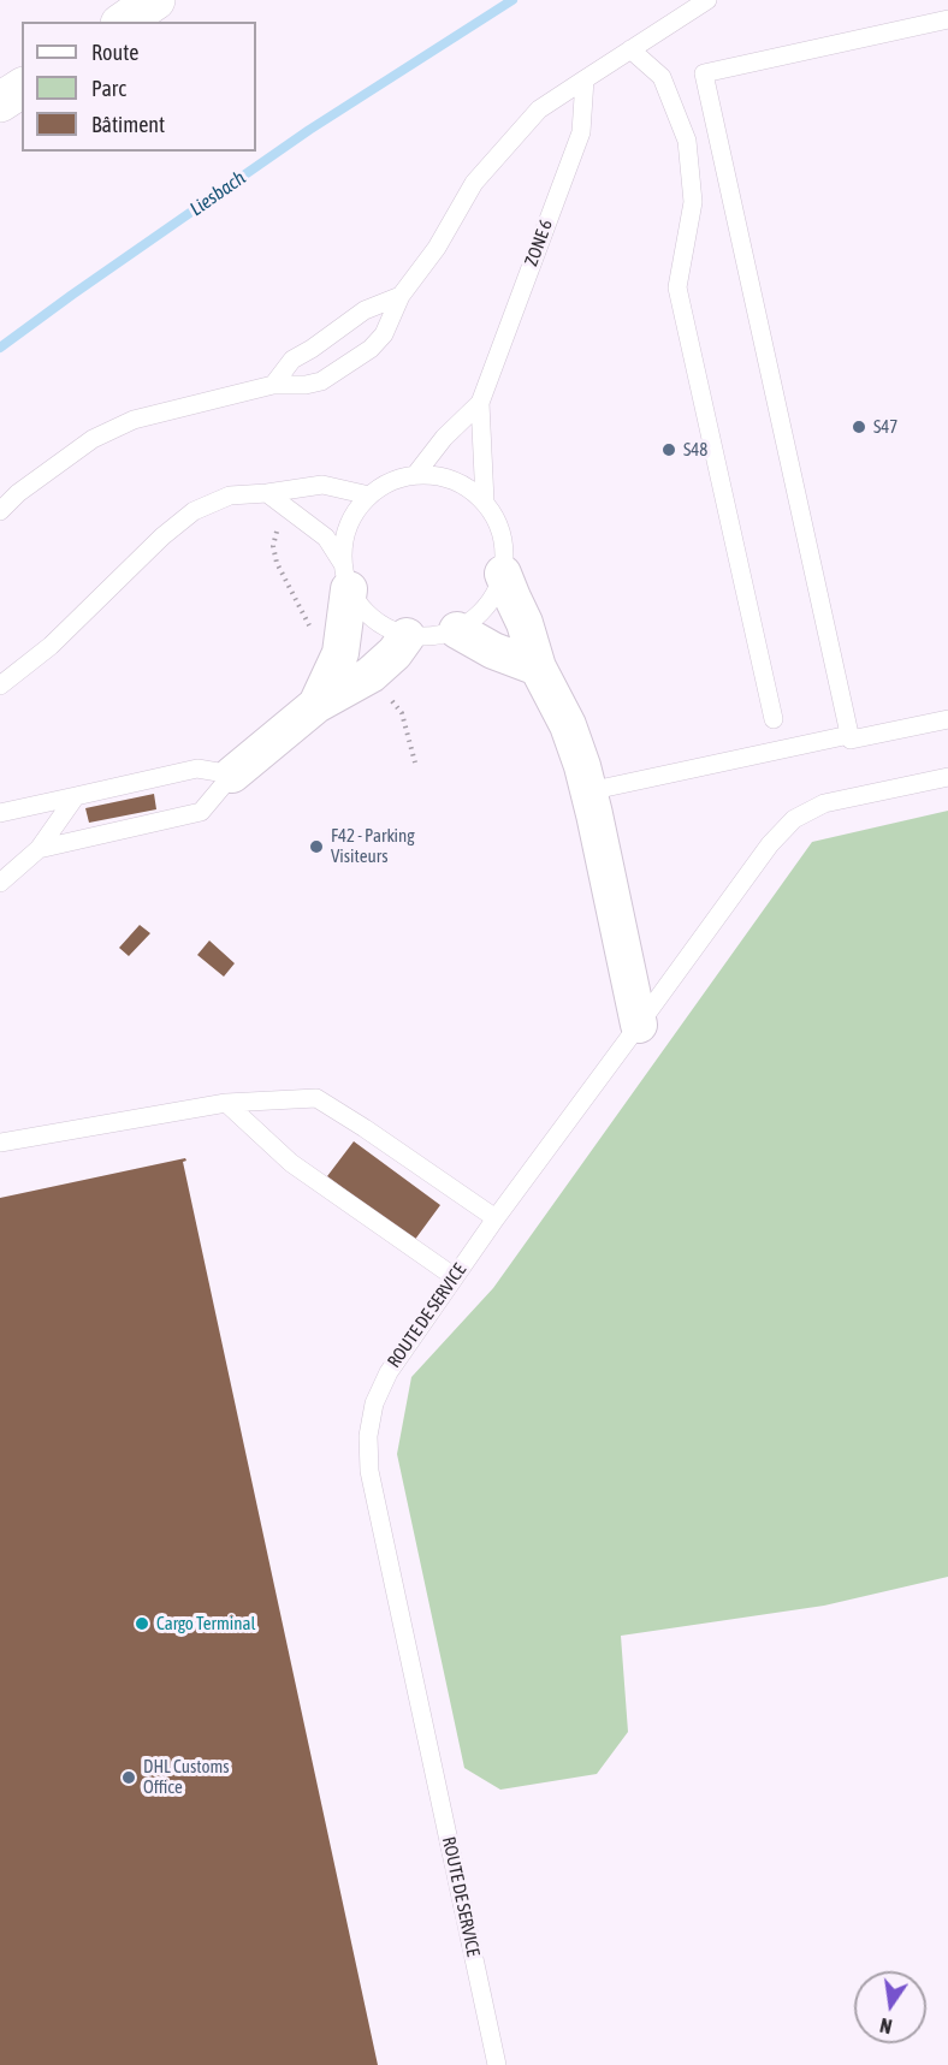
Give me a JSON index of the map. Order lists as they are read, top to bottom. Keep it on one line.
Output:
{"streets":{"lane":["ZONE 6","ROUTE DE SERVICE"]},"water":["Liesbach"],"places":["S47","S48","F42 - Parking Visiteurs","Cargo Terminal","DHL Customs Office"],"legend":["Route","Parc","Bâtiment"],"north":"bottom"}
